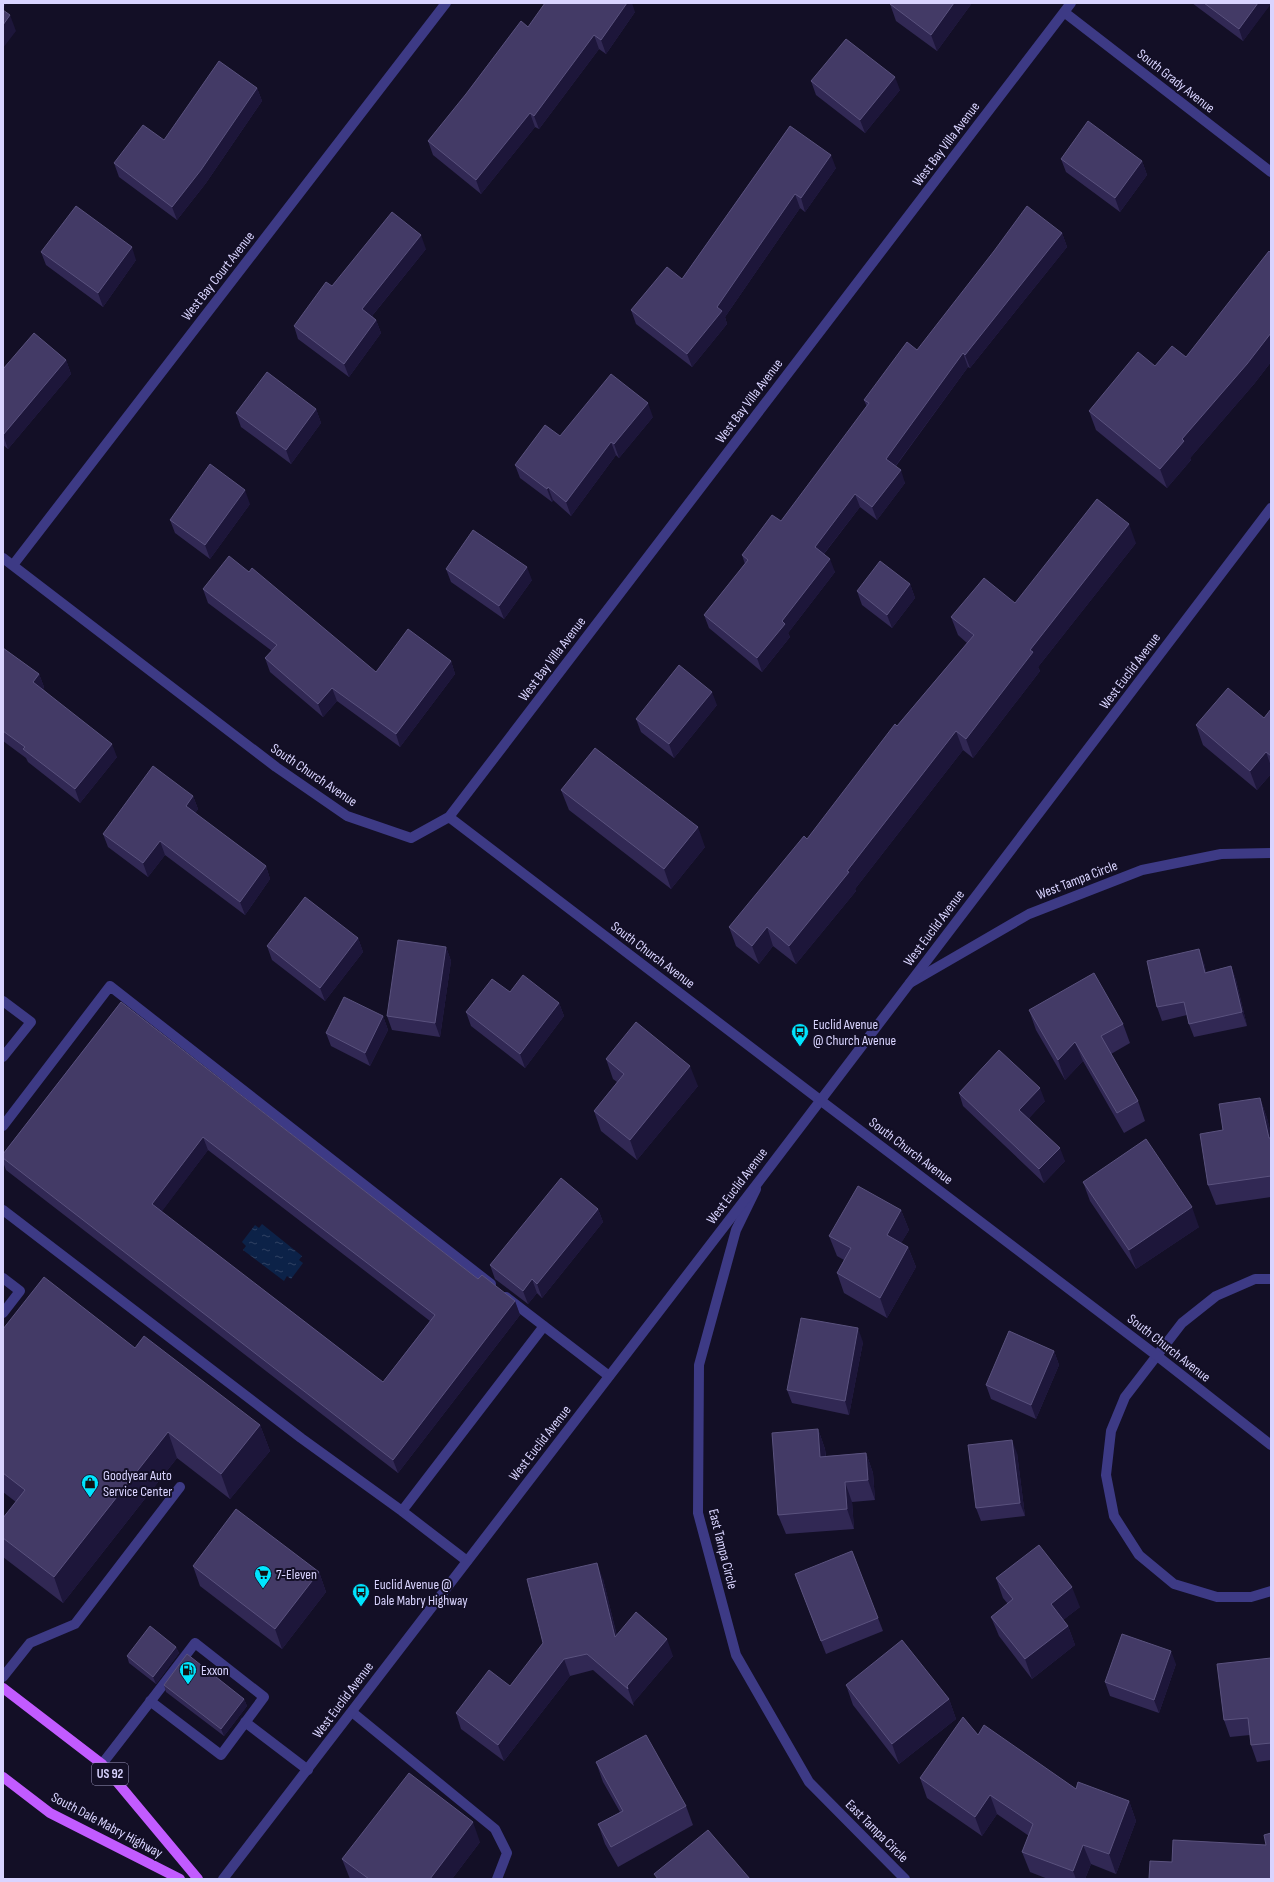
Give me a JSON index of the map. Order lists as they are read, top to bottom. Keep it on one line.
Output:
{"streets":{"main road":["US 92","South Dale Mabry Highway"],"street":["South Grady Avenue","West Bay Villa Avenue","West Bay Court Avenue","West Euclid Avenue","South Church Avenue","West Tampa Circle","East Tampa Circle"]},"crossings":[["South Grady Avenue","West Bay Villa Avenue"],["West Bay Villa Avenue","South Church Avenue"],["West Bay Court Avenue","South Church Avenue"],["West Euclid Avenue","South Church Avenue"],["West Euclid Avenue","West Tampa Circle"],["West Euclid Avenue","East Tampa Circle"]],"places":{"bus stop":["Euclid Avenue @ Church Avenue","Euclid Avenue @ Dale Mabry Highway"],"shop":["Goodyear Auto Service Center"],"supermarket":["7-Eleven"],"fuel station":["Exxon"]}}
